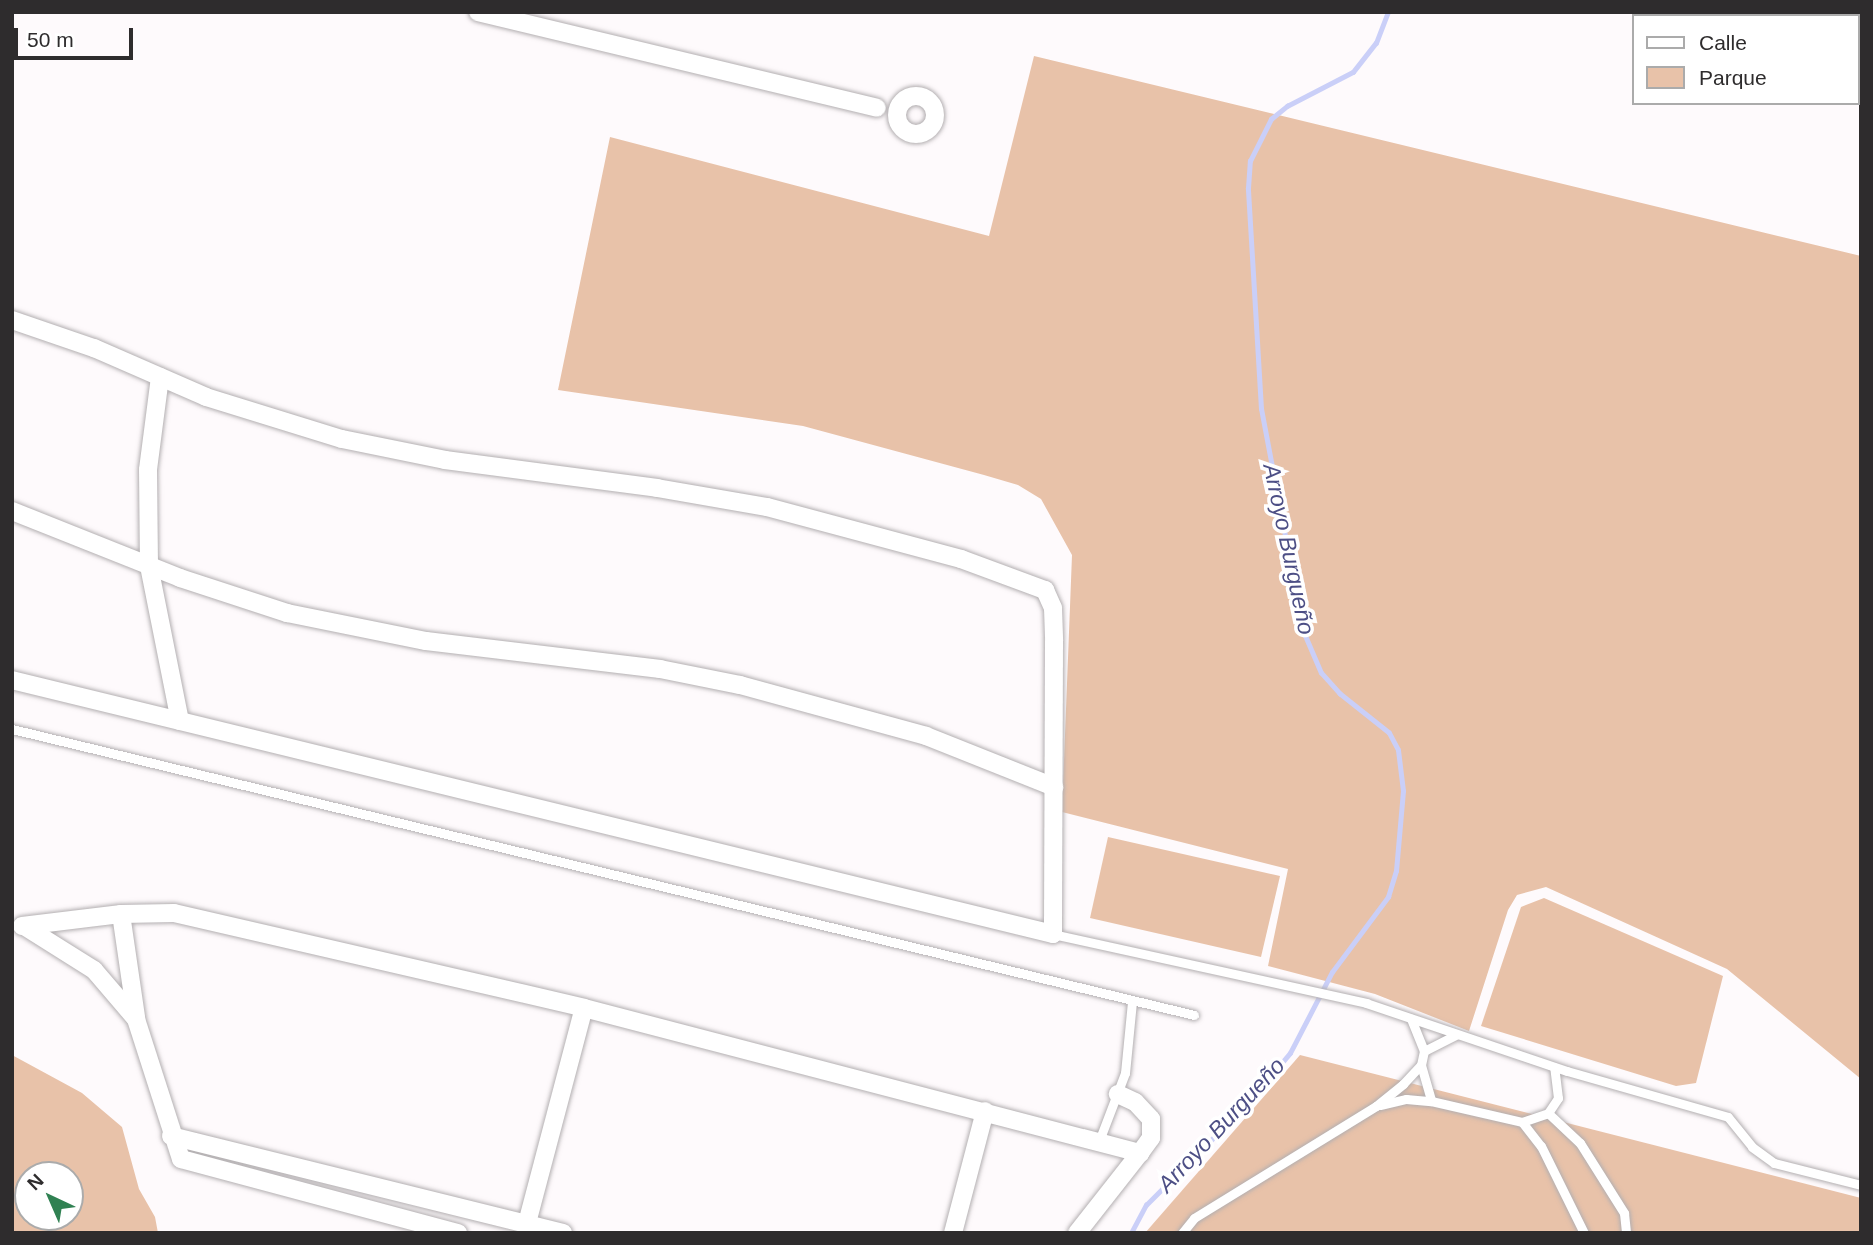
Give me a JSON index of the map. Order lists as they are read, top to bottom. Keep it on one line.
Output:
{"water":["Arroyo Burgueño"],"legend":["Calle","Parque"],"scale_bar":"50 m","north":"top left"}
